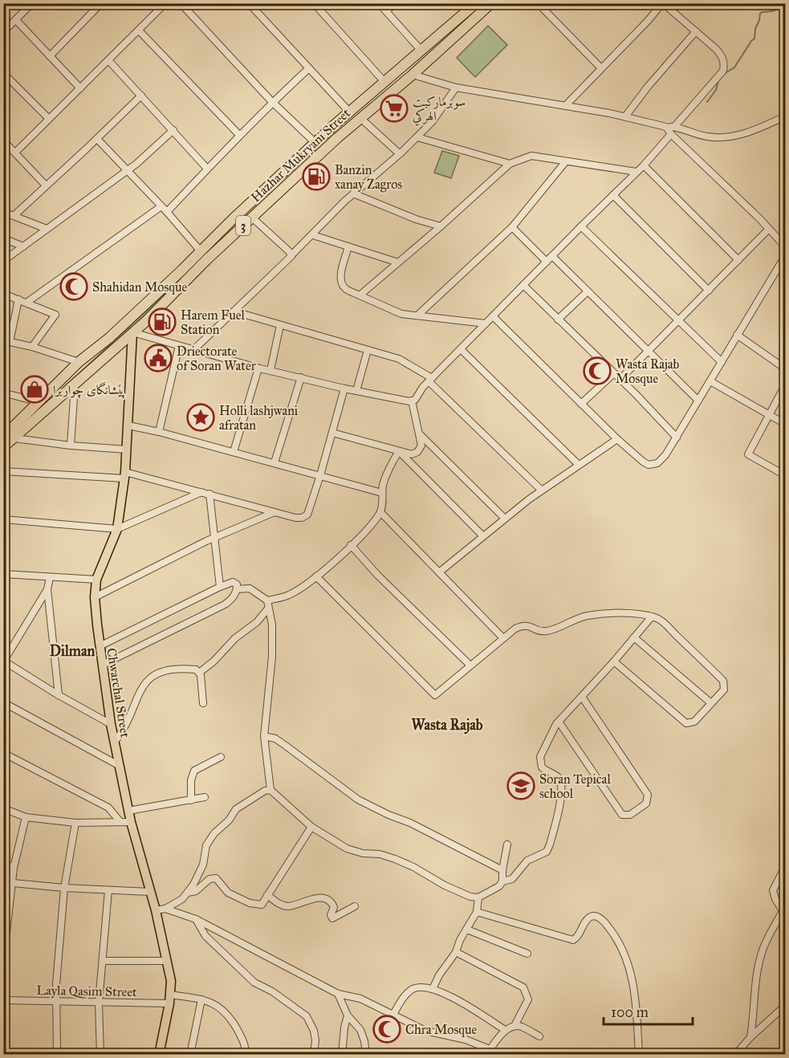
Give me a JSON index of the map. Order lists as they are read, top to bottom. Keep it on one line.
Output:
{"streets":{"highway":["Hazhar Mukryani Street","3"],"main road":["Chwarchal Street"],"street":["Layla Qasim Street"]},"crossings":[["Hazhar Mukryani Street","Chwarchal Street"],["Chwarchal Street","Layla Qasim Street"]],"districts":["Dilman","Wasta Rajab"],"places":{"supermarket":["سوبرماركيت الهركي"],"fuel station":["Banzin xanay Zagros","Harem Fuel Station"],"mosque":["Shahidan Mosque","Wasta Rajab Mosque","Chra Mosque"],"public building":["Driectorate of Soran Water"],"shop":["پێشانگای چواربرا"],"place":["Holli lashjwani afratan"],"school or university":["Soran Tepical school"]},"scale_bar":"100 m"}
